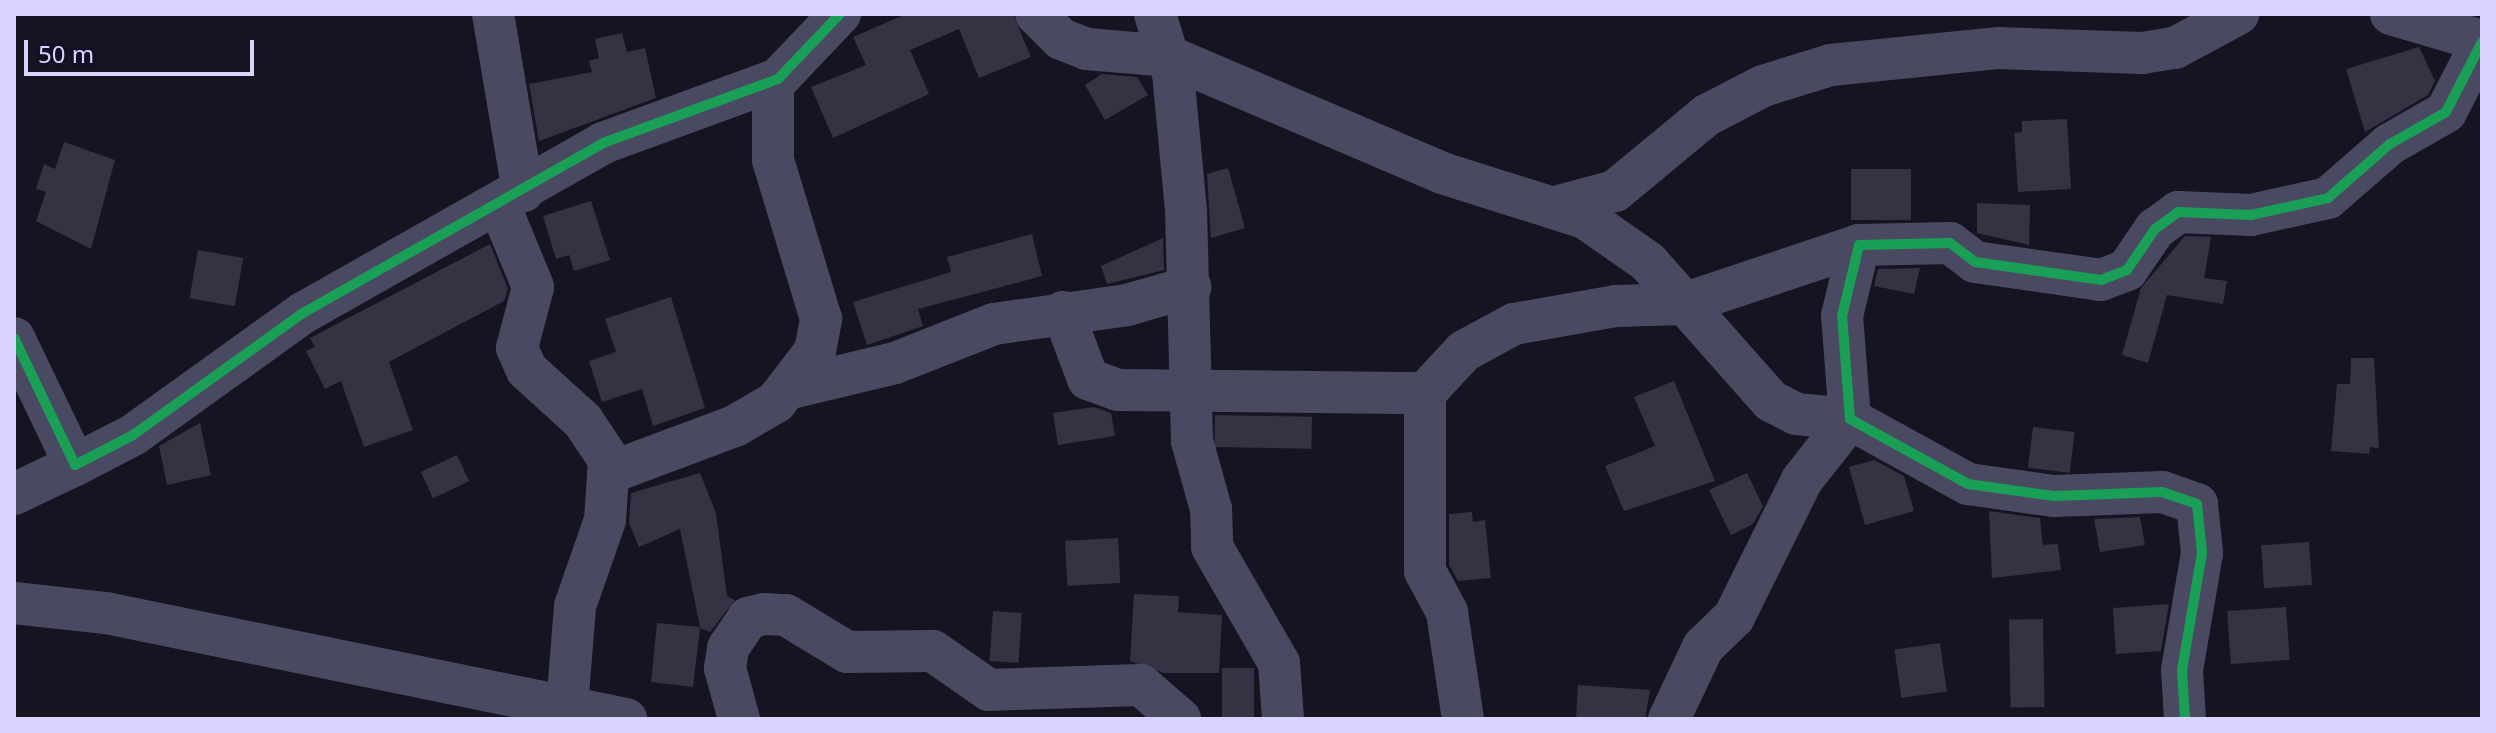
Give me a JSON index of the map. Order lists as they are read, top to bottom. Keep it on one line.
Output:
{"scale_bar":"50 m"}
